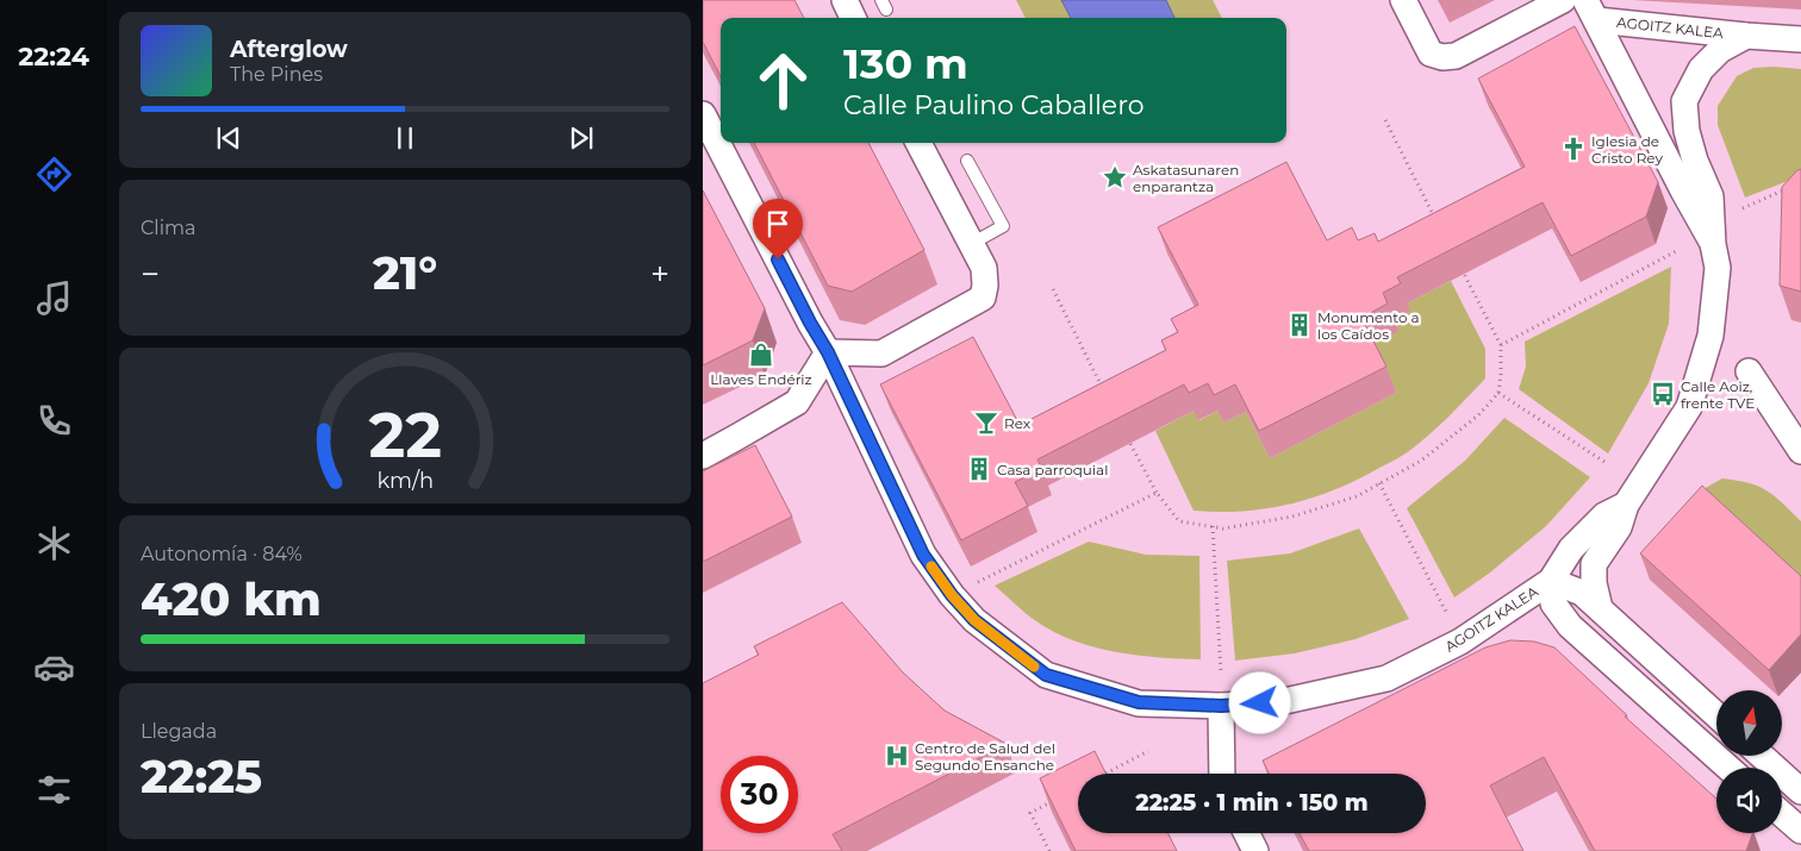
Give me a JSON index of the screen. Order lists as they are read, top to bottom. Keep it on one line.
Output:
{"streets":{"street":["AGOITZ KALEA"]},"places":{"church":["Iglesia de Cristo Rey"],"place":["Askatasunaren enparantza"],"building":["Monumento a los Caídos","Casa parroquial"],"shop":["Llaves Endériz"],"bus stop":["Calle Aoiz, frente TVE"],"bar":["Rex"],"hospital":["Centro de Salud del Segundo Ensanche"]},"north":"top","page":{"tabs":"22:24","turn":["130 m","Calle Paulino Caballero"],"song":["Afterglow","The Pines"],"tile":["Clima",["Autonomía · 84%","420 km"],["Llegada","22:25"]],"heat":["−","21°","+"],"limit":"30","trip":"22:25 · 1 min · 150 m","gauge":["22","km/h"]}}
